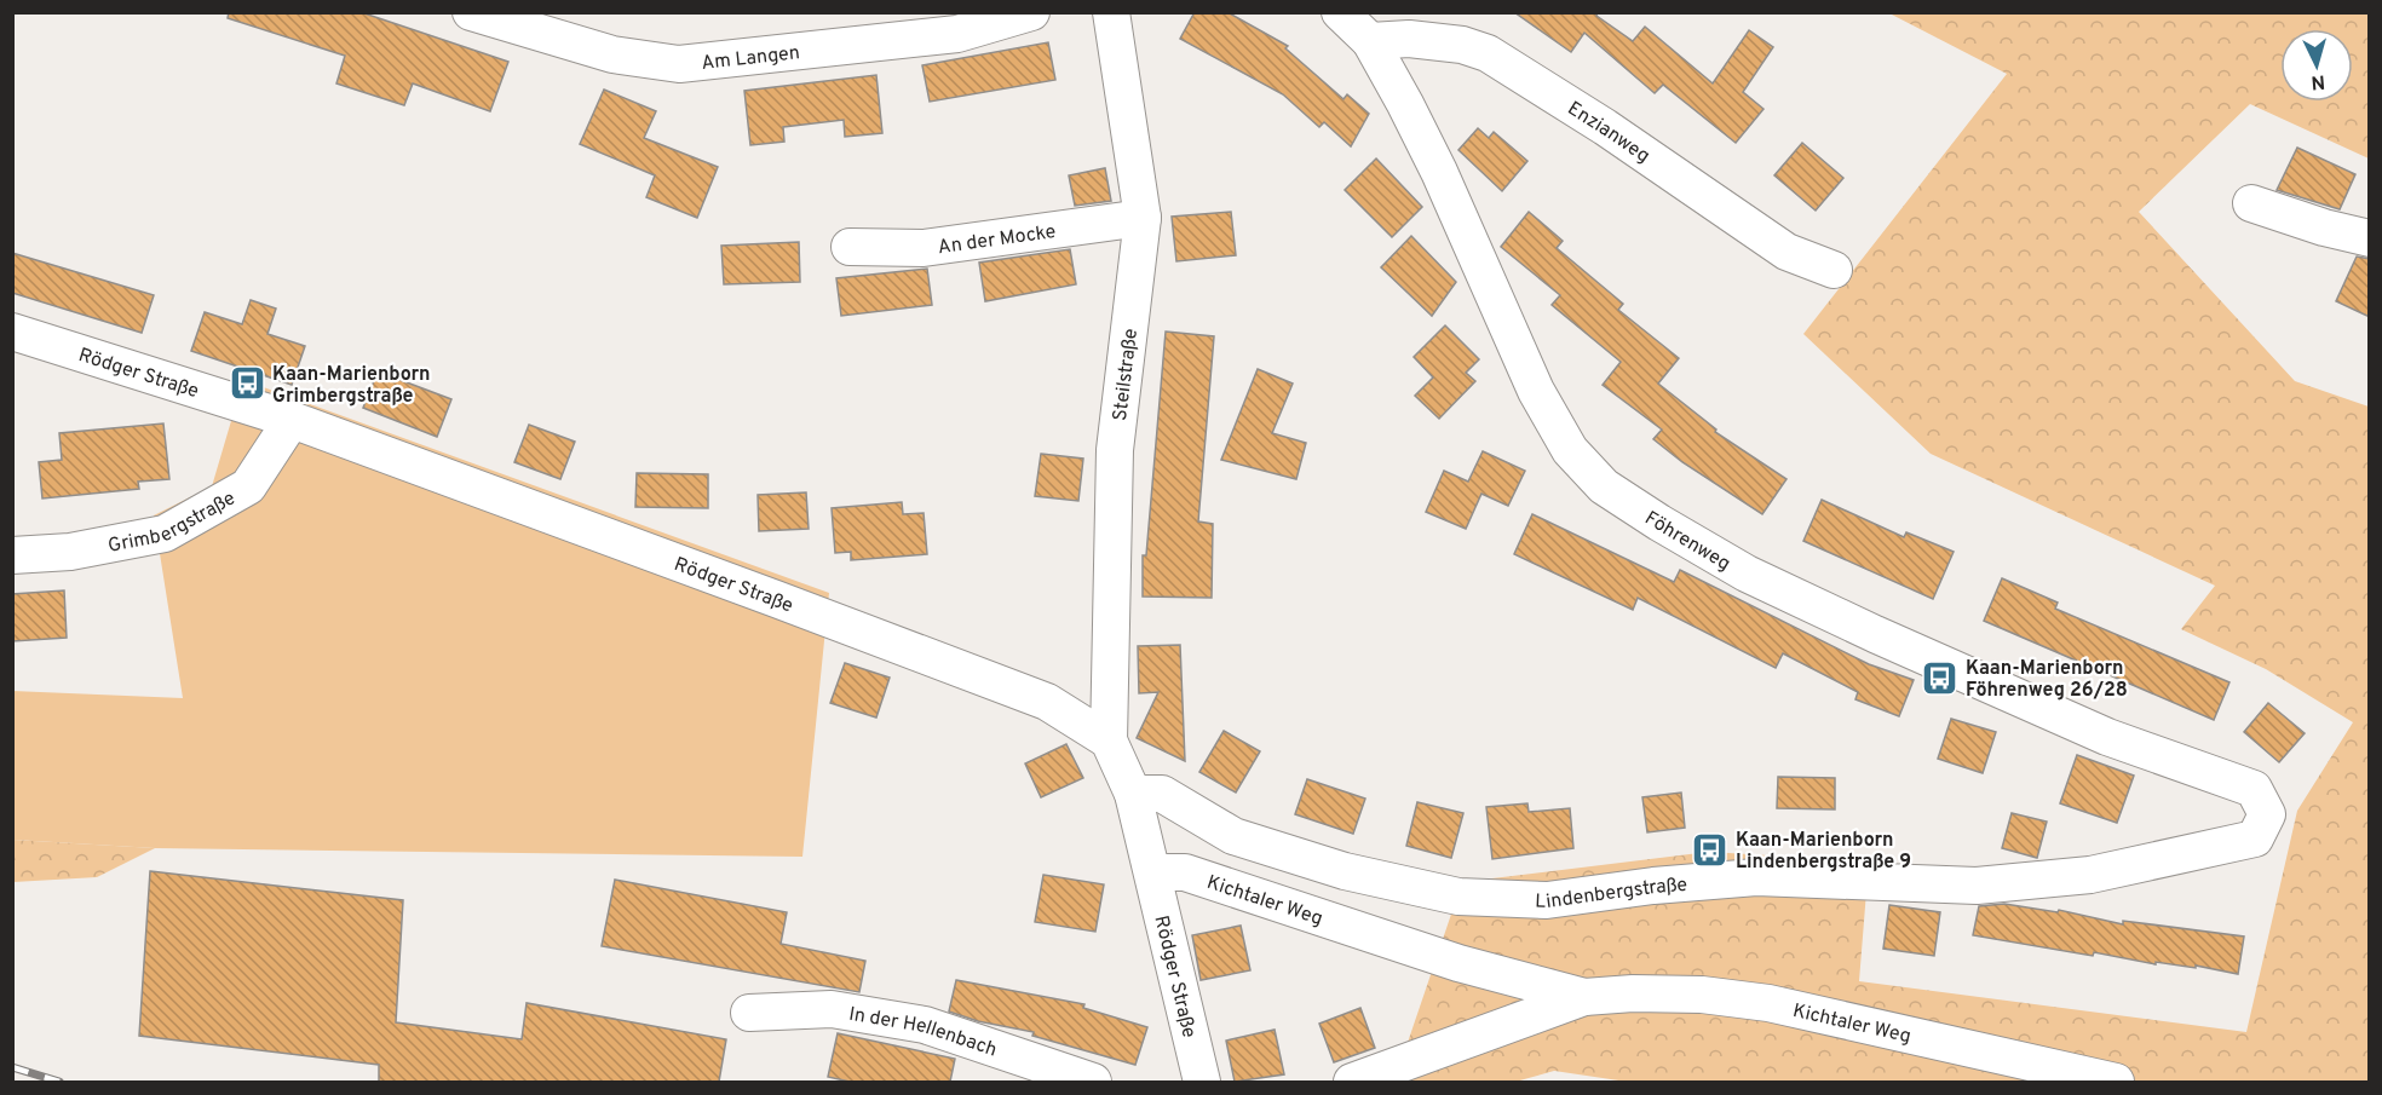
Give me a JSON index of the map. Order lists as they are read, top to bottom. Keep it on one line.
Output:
{"streets":{"street":["Am Langen","Enzianweg","An der Mocke","Rödger Straße","Steilstraße","Grimbergstraße","Föhrenweg","Lindenbergstraße","Kichtaler Weg","In der Hellenbach"]},"crossings":[["Enzianweg","Föhrenweg"],["An der Mocke","Steilstraße"],["Rödger Straße","Steilstraße"],["Rödger Straße","Grimbergstraße"],["Rödger Straße","Lindenbergstraße"],["Rödger Straße","Kichtaler Weg"],["Föhrenweg","Lindenbergstraße"]],"places":{"bus stop":["Kaan-Marienborn Grimbergstraße","Kaan-Marienborn Föhrenweg 26/28","Kaan-Marienborn Lindenbergstraße 9"]},"north":"bottom"}
